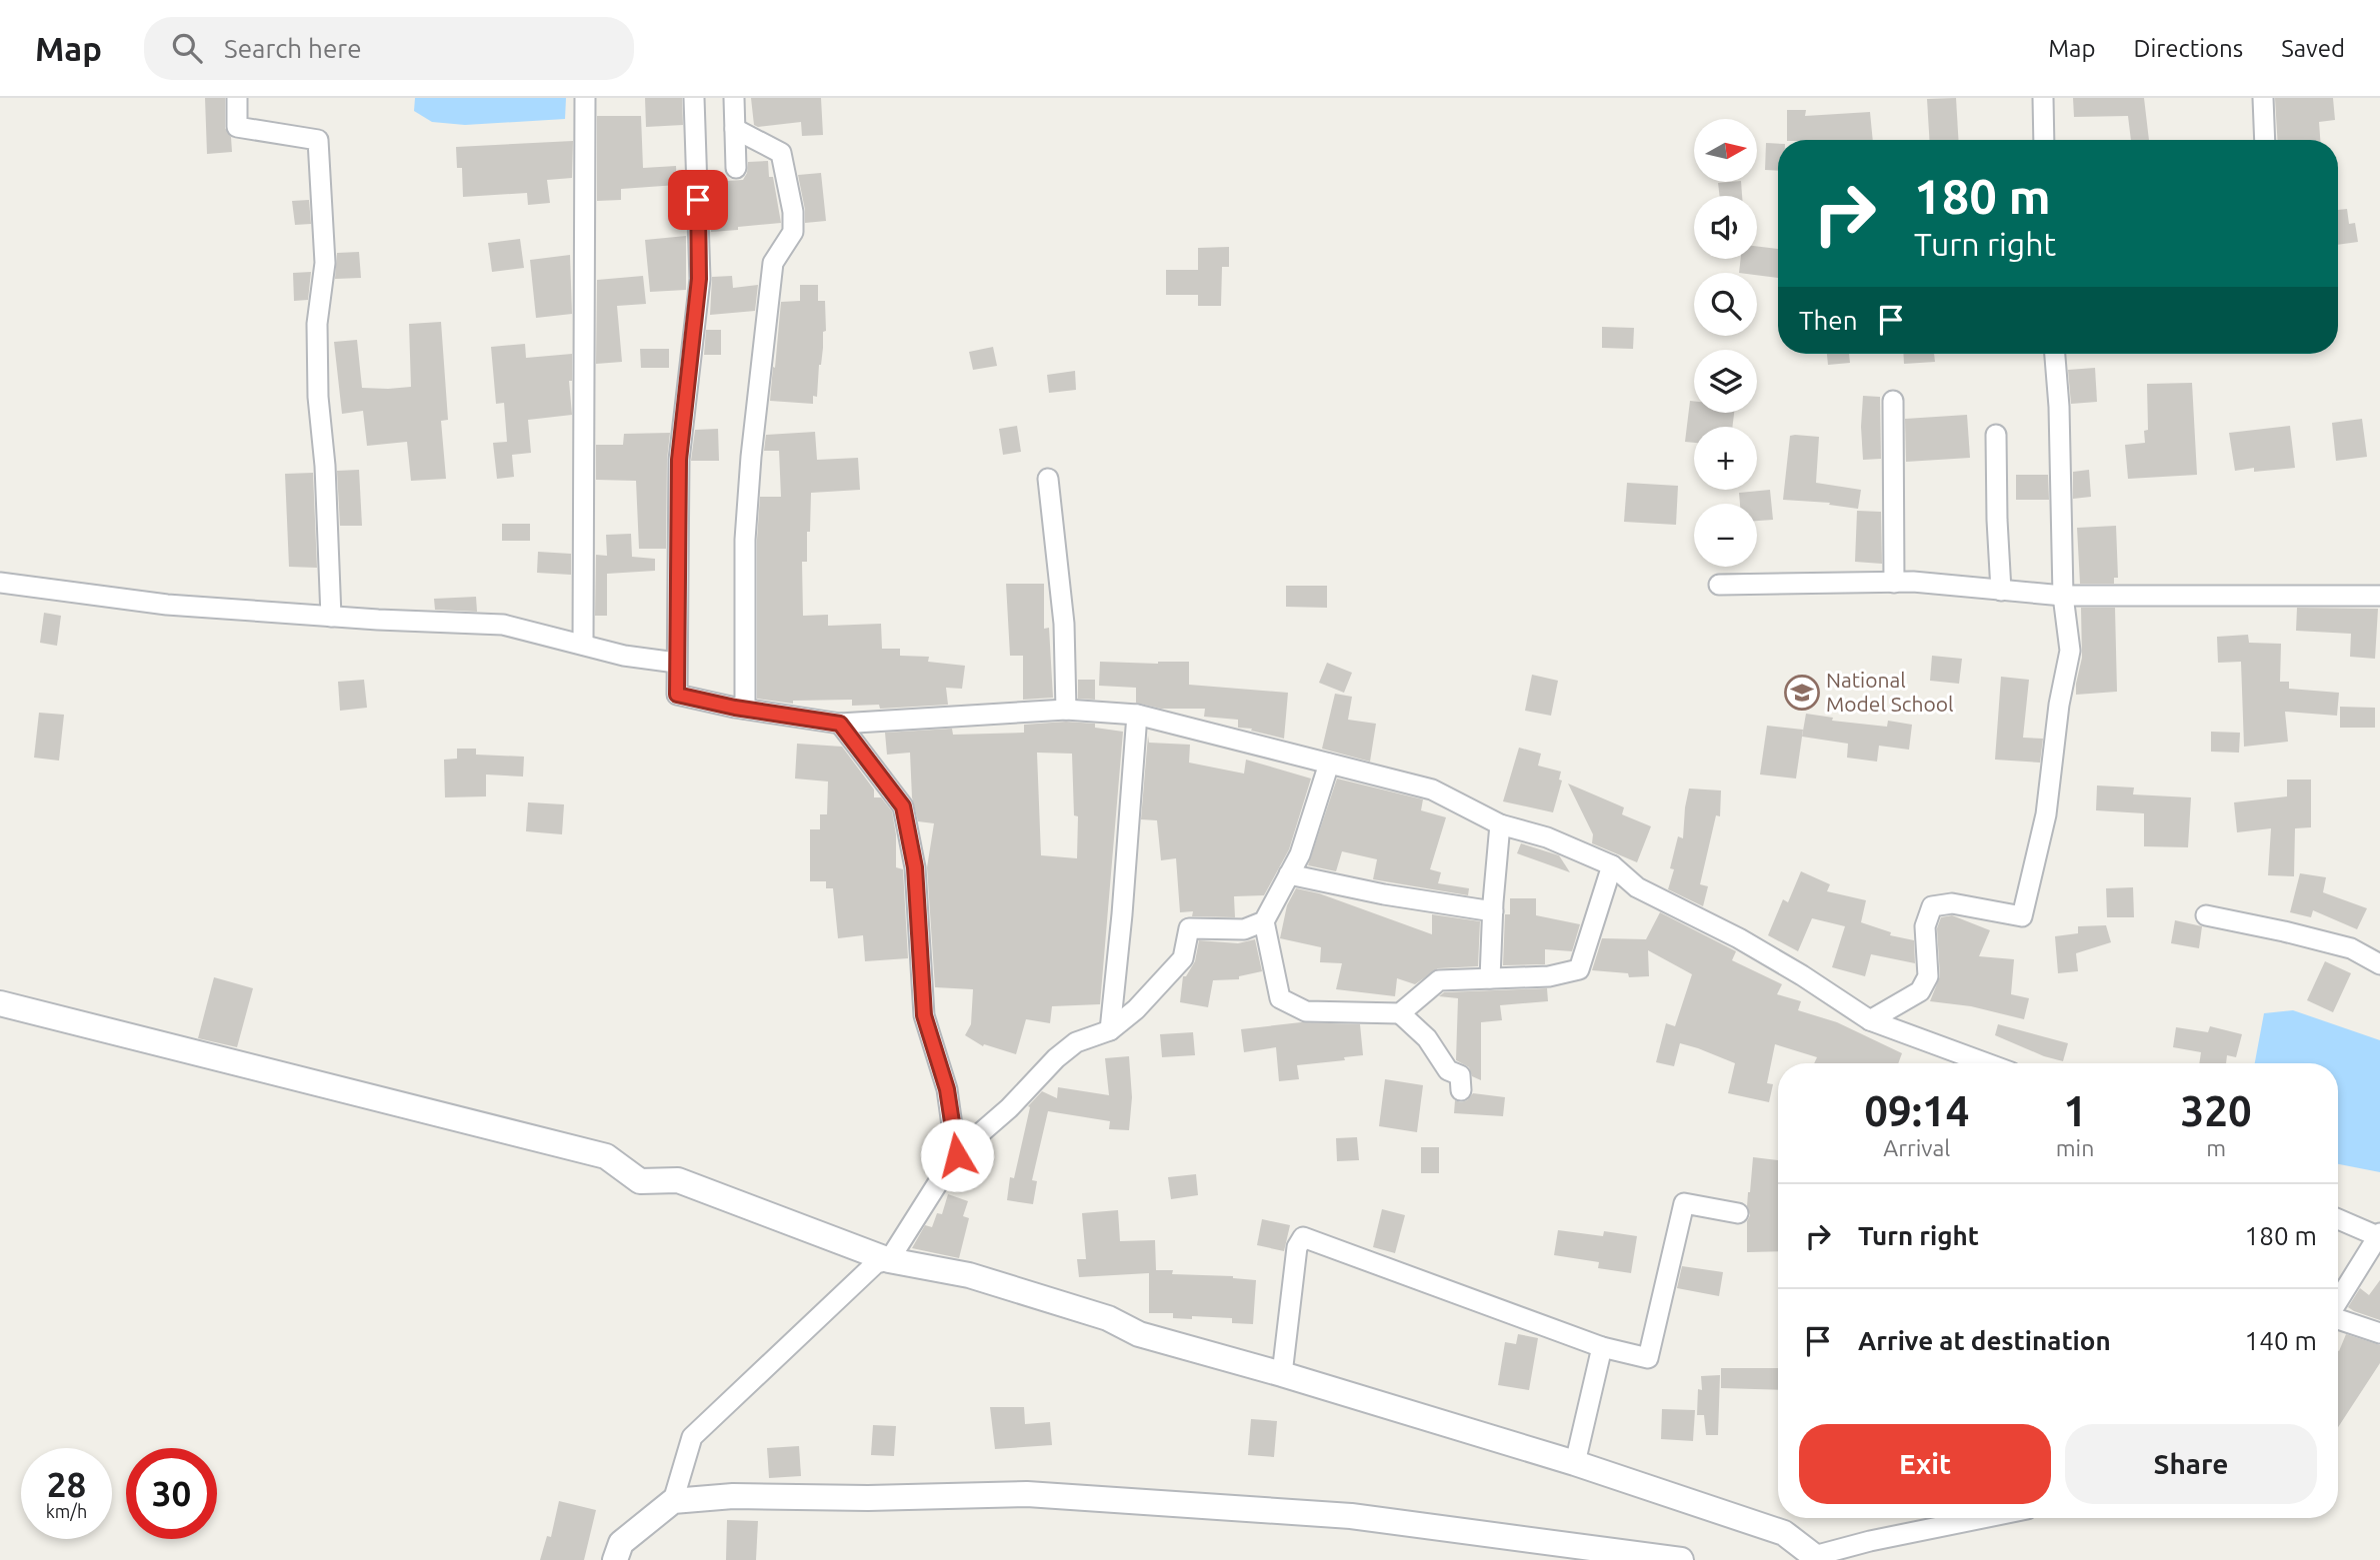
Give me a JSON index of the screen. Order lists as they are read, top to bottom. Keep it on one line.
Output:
{"places":{"school or university":["National Model School"]},"north":"right","page":{"header":"Map","search":"Search here","nav":["Map","Directions","Saved"],"map_buttons":["+","−"],"turn":["180 m","Turn right"],"then":"Then","eta":["09:14","Arrival","1","min","320","m"],"list":[{"name":"Turn right","value":"180 m"},{"name":"Arrive at destination","value":"140 m"}],"buttons":["Exit","Share"],"speed":"28 km/h","limit":"30"}}
